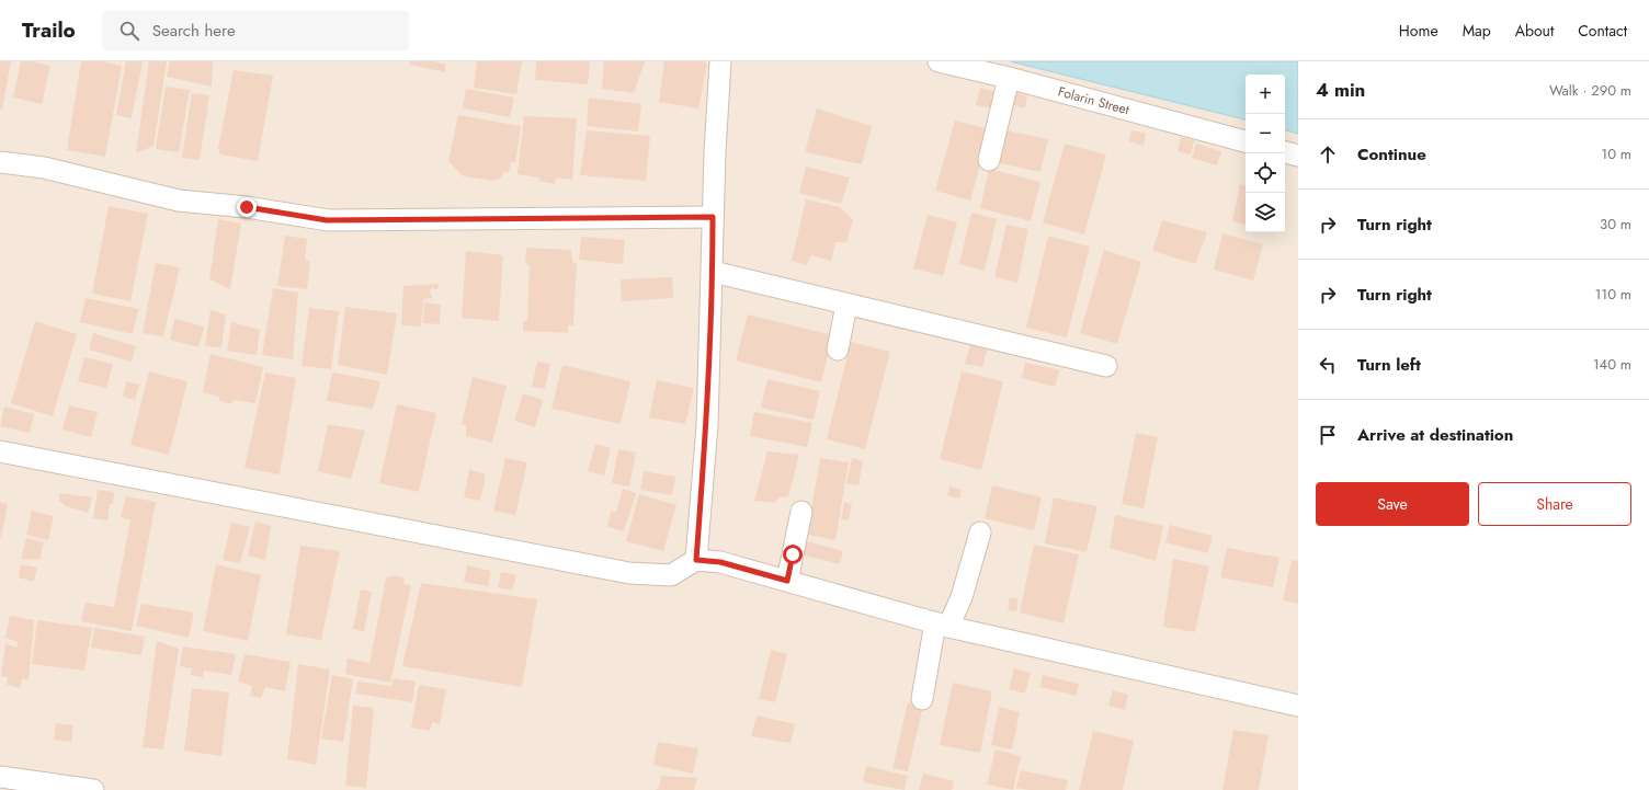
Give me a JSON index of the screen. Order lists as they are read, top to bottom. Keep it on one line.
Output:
{"streets":{"street":["Folarin Street"]},"page":{"header":"Trailo","search":"Search here","nav":["Home","Map","About","Contact"],"heading":["4 min","Walk · 290 m"],"map_buttons":["+","−"],"list":[["Continue","10 m"],["Turn right","30 m"],["Turn right","110 m"],["Turn left","140 m"],"Arrive at destination"],"buttons":["Save","Share"]}}
